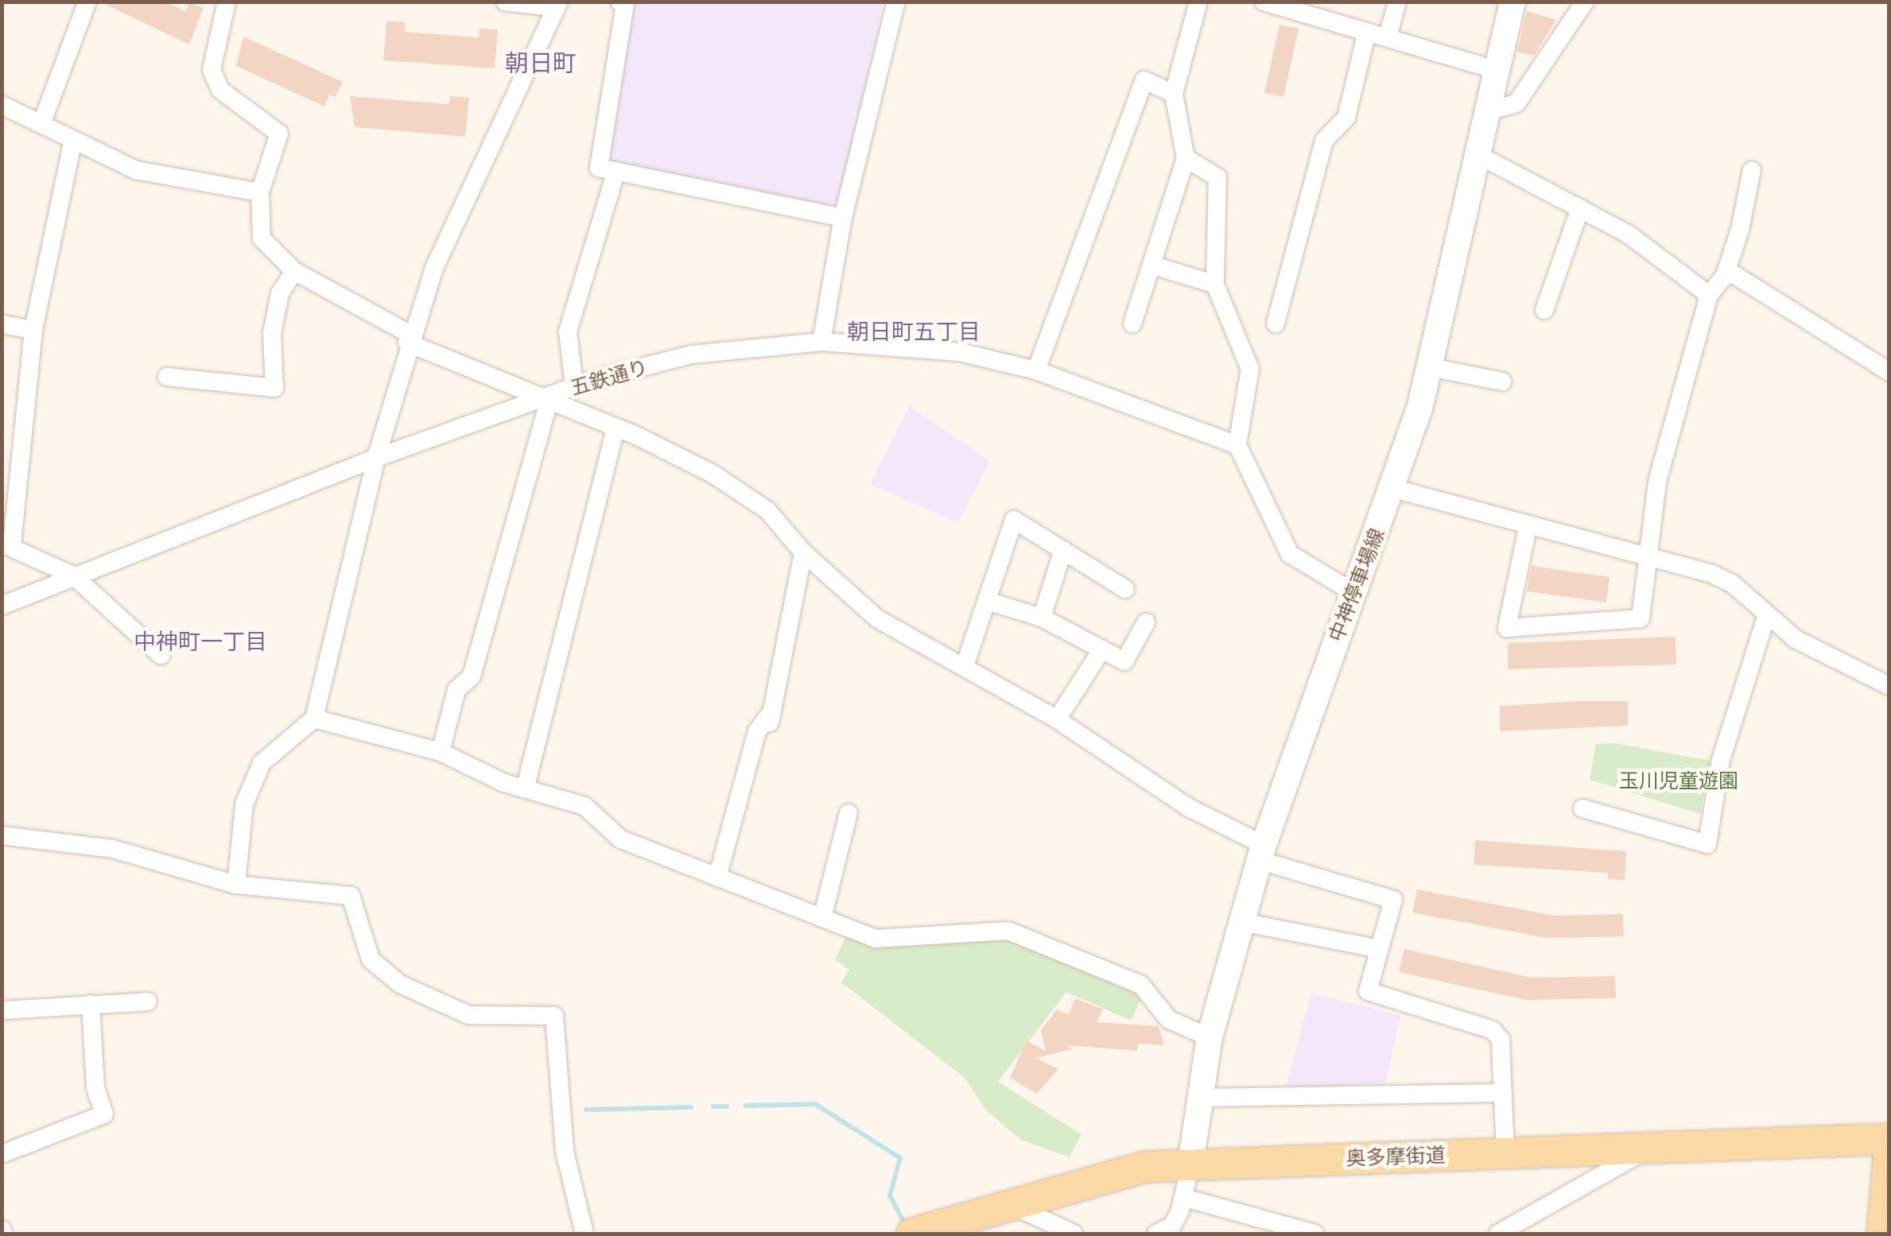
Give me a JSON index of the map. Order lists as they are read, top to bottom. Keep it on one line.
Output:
{"streets":{"main road":["中神停車場線","奥多摩街道"],"street":["五鉄通り"]},"crossings":[["中神停車場線","奥多摩街道"]],"districts":["朝日町","朝日町五丁目","中神町一丁目"],"parks":["玉川児童遊園"]}
